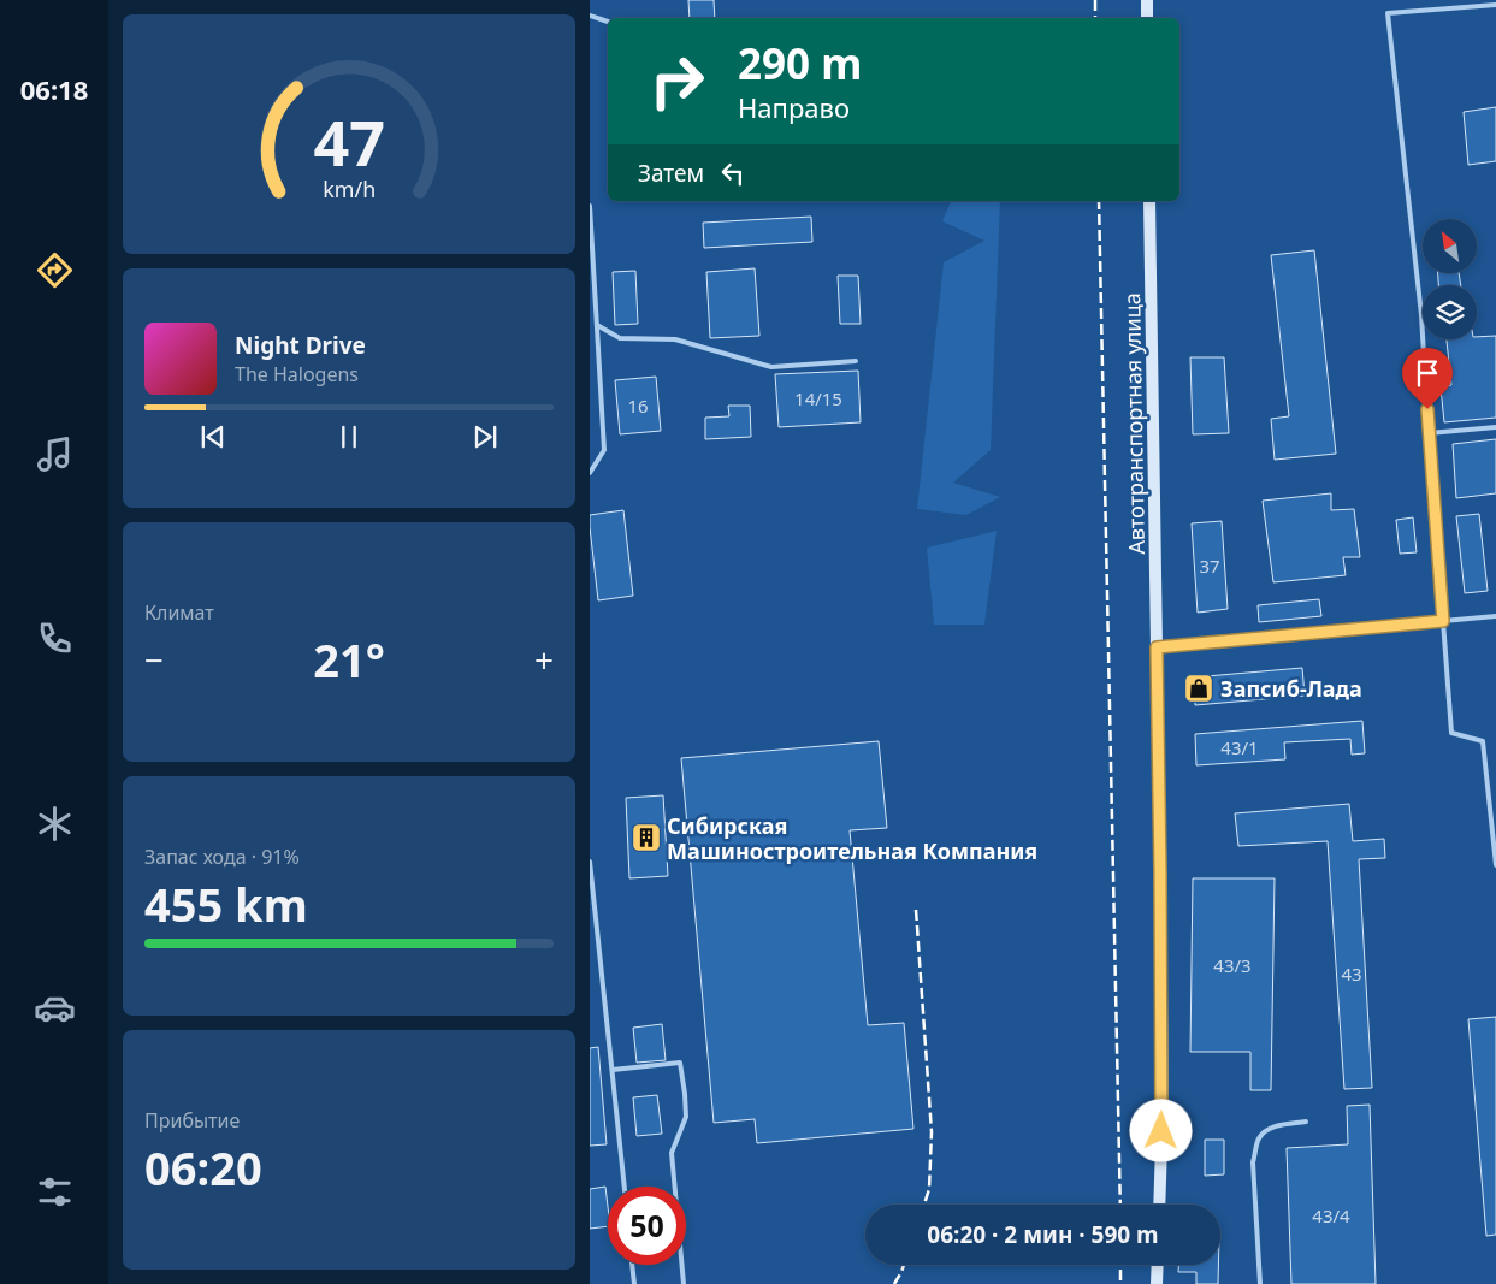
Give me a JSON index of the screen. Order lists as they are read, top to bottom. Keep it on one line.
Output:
{"streets":{"main road":["Автотранспортная улица"]},"places":{"shop":["Запсиб-Лада"],"building":["Сибирская Машиностроительная Компания"]},"house_numbers":["14/15","16","37","43/1","43/3","43","43/4"],"north":"top left","page":{"tabs":"06:18","turn":["290 m","Направо"],"then":"Затем","song":["Night Drive","The Halogens"],"tile":["Климат",["Запас хода · 91%","455 km"],["Прибытие","06:20"]],"heat":["−","21°","+"],"limit":"50","trip":"06:20 · 2 мин · 590 m","gauge":["47","km/h"]}}
